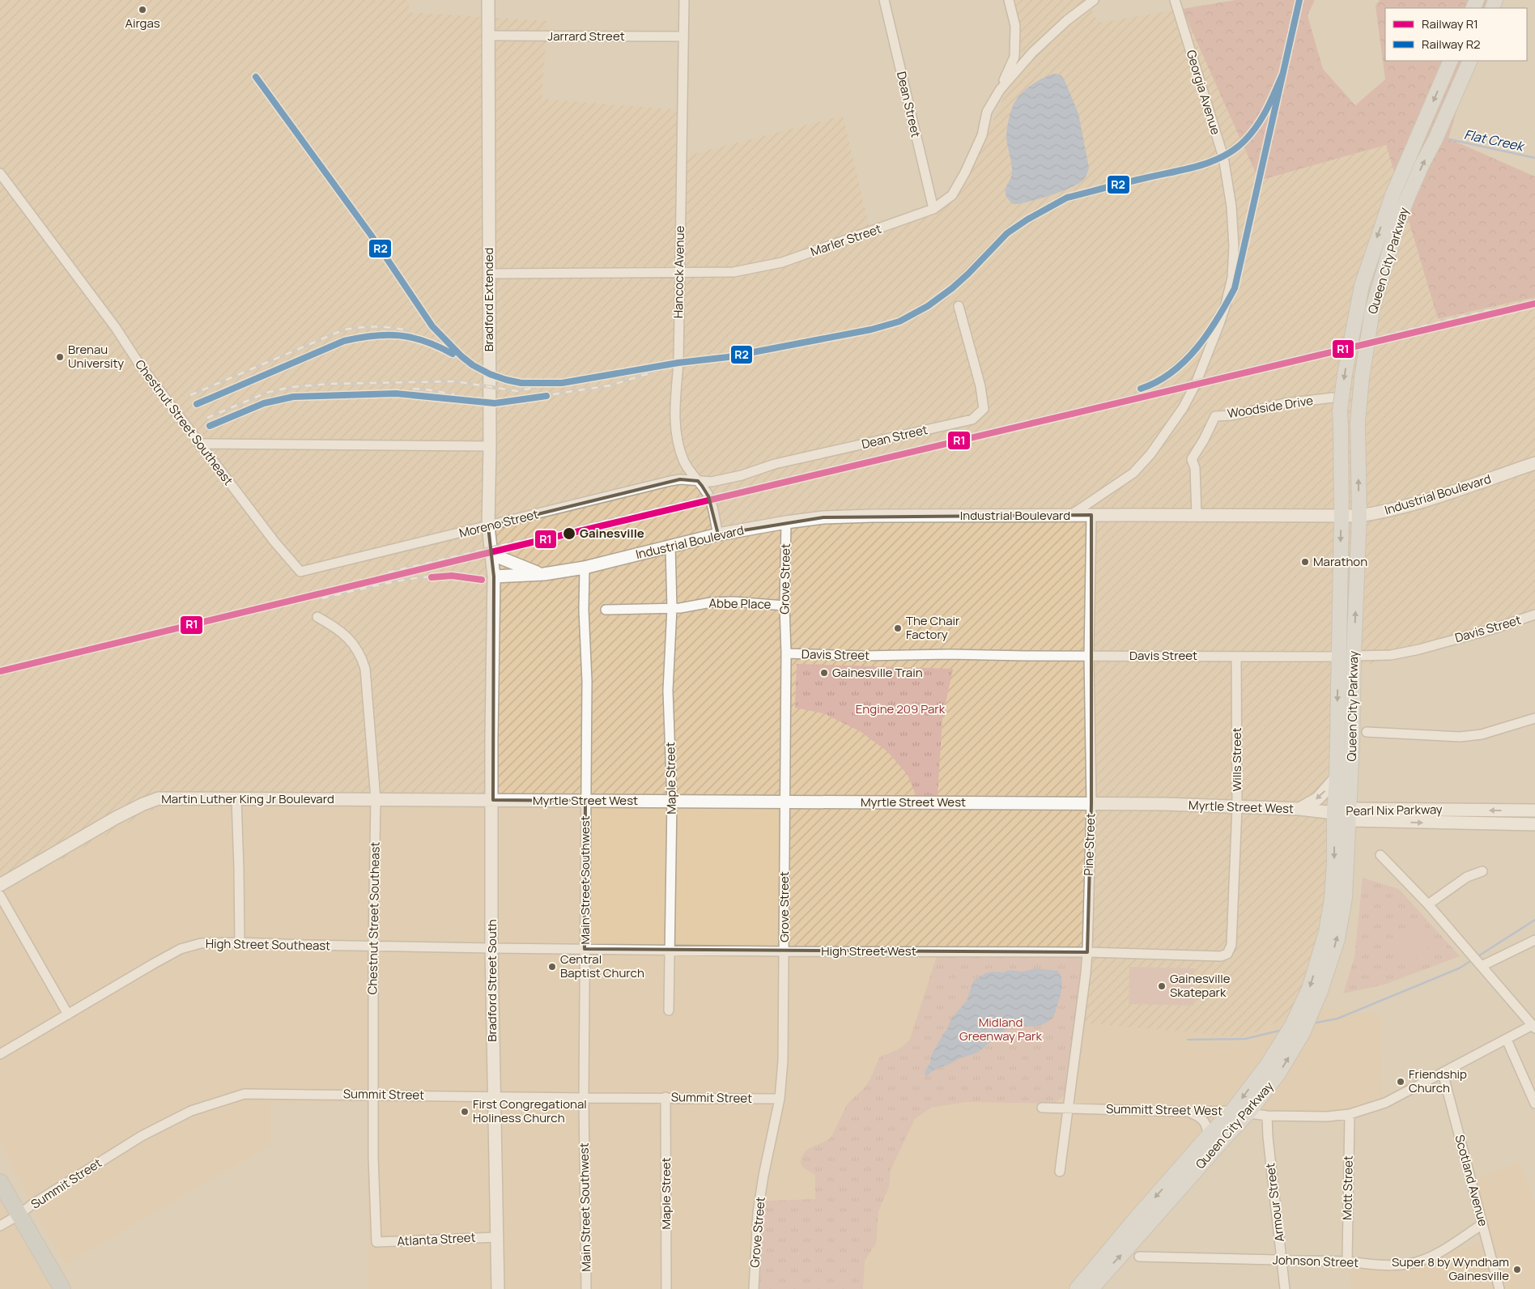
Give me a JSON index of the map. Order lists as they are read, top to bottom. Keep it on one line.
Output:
{"streets":{"main road":["Queen City Parkway","Davis Street"],"street":["Jarrard Street","Georgia Avenue","Dean Street","Marler Street","Hancock Avenue","Bradford Extended","Woodside Drive","Chestnut Street Southeast","Industrial Boulevard","Moreno Street","Grove Street","Abbe Place","Wills Street","Maple Street","Martin Luther King Jr Boulevard","Myrtle Street West","Pearl Nix Parkway","Pine Street","Main Street Southwest","High Street Southeast","High Street West","Bradford Street South","Summit Street","Summitt Street West","Scotland Avenue","Mott Street","Armour Street","Atlanta Street","Johnson Street"]},"crossings":[["Jarrard Street","Hancock Avenue"],["Jarrard Street","Bradford Extended"],["Georgia Avenue","Industrial Boulevard"],["Dean Street","Marler Street"],["Dean Street","Hancock Avenue"],["Dean Street","Moreno Street"],["Marler Street","Hancock Avenue"],["Marler Street","Bradford Extended"],["Queen City Parkway","Industrial Boulevard"],["Queen City Parkway","Davis Street"],["Queen City Parkway","Myrtle Street West"],["Queen City Parkway","Pearl Nix Parkway"],["Queen City Parkway","Summitt Street West"],["Hancock Avenue","Industrial Boulevard"],["Hancock Avenue","Moreno Street"],["Bradford Extended","Industrial Boulevard"],["Bradford Extended","Moreno Street"],["Bradford Extended","Bradford Street South"],["Woodside Drive","Industrial Boulevard"],["Chestnut Street Southeast","Moreno Street"],["Chestnut Street Southeast","Martin Luther King Jr Boulevard"],["Chestnut Street Southeast","High Street Southeast"],["Chestnut Street Southeast","Summit Street"],["Chestnut Street Southeast","Atlanta Street"],["Industrial Boulevard","Grove Street"],["Industrial Boulevard","Maple Street"],["Industrial Boulevard","Pine Street"],["Industrial Boulevard","Main Street Southwest"],["Grove Street","Abbe Place"],["Grove Street","Davis Street"],["Grove Street","Myrtle Street West"],["Grove Street","High Street West"],["Grove Street","Summit Street"],["Abbe Place","Maple Street"],["Davis Street","Wills Street"],["Davis Street","Pine Street"],["Wills Street","Myrtle Street West"],["Wills Street","High Street West"],["Maple Street","Myrtle Street West"],["Maple Street","High Street West"],["Maple Street","Summit Street"],["Martin Luther King Jr Boulevard","Myrtle Street West"],["Martin Luther King Jr Boulevard","Bradford Street South"],["Myrtle Street West","Pearl Nix Parkway"],["Myrtle Street West","Pine Street"],["Myrtle Street West","Main Street Southwest"],["Myrtle Street West","Bradford Street South"],["Pine Street","High Street West"],["Pine Street","Summitt Street West"],["Main Street Southwest","High Street West"],["Main Street Southwest","Summit Street"],["High Street Southeast","High Street West"],["High Street Southeast","Bradford Street South"],["High Street West","Bradford Street South"],["Bradford Street South","Summit Street"],["Bradford Street South","Atlanta Street"],["Summitt Street West","Scotland Avenue"],["Summitt Street West","Mott Street"],["Summitt Street West","Armour Street"],["Scotland Avenue","Johnson Street"],["Mott Street","Johnson Street"],["Armour Street","Johnson Street"]],"water":["Flat Creek"],"parks":["Engine 209 Park","Midland Greenway Park"],"places":["Airgas","Brenau University","Gainesville","Marathon","The Chair Factory","Gainesville Train","Central Baptist Church","Gainesville Skatepark","Friendship Church","First Congregational Holiness Church","Super 8 by Wyndham Gainesville"],"lines":["rail line R2","rail line R1"],"legend":["Railway R1","Railway R2"]}
